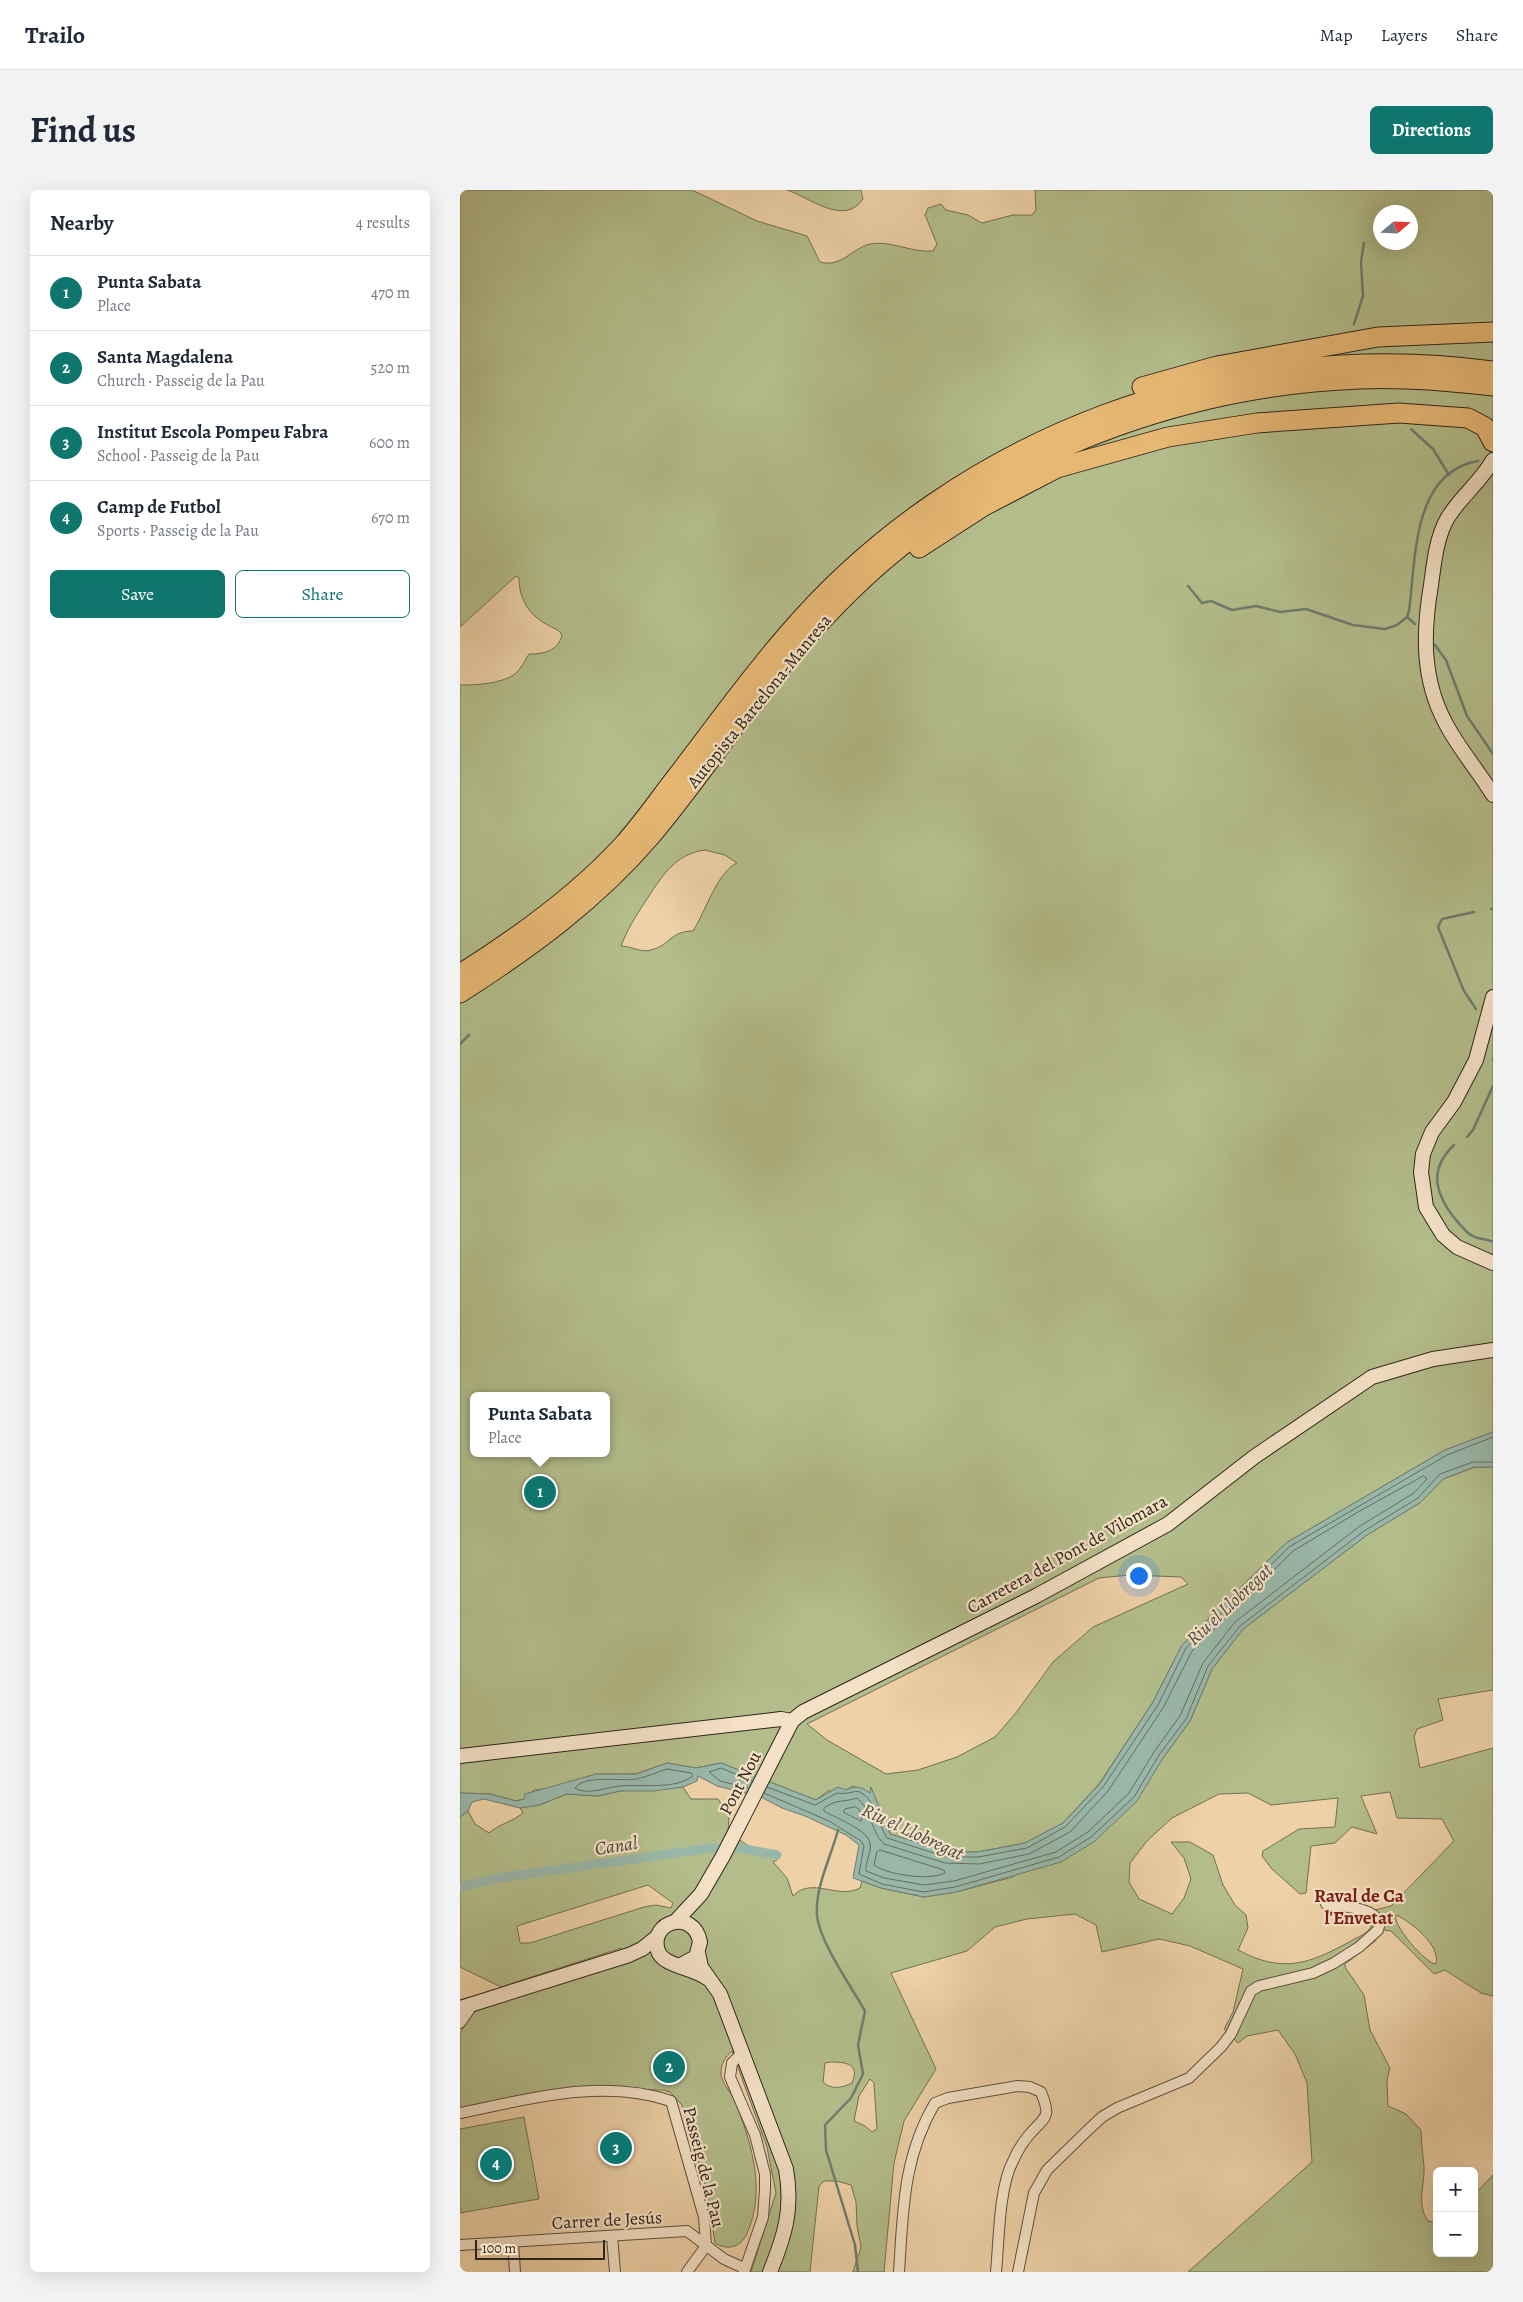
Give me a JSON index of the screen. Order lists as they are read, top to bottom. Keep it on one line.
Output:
{"streets":{"highway":["Autopista Barcelona-Manresa"],"street":["Carretera del Pont de Vilomara","Pont Nou","Passeig de la Pau","Carrer de Jesús"]},"crossings":[["Carretera del Pont de Vilomara","Pont Nou"],["Passeig de la Pau","Carrer de Jesús"]],"districts":["Raval de Ca l'Envetat"],"water":["Riu el Llobregat","Canal"],"scale_bar":"100 m","north":"right","page":{"header":"Trailo","nav":["Map","Layers","Share"],"title":"Find us","buttons":["Directions",["Save","Share"]],"heading":["Nearby","4 results"],"list":[{"mark":"1","name":"Punta Sabata","note":"Place","value":"470 m"},{"mark":"2","name":"Santa Magdalena","note":"Church · Passeig de la Pau","value":"520 m"},{"mark":"3","name":"Institut Escola Pompeu Fabra","note":"School · Passeig de la Pau","value":"600 m"},{"mark":"4","name":"Camp de Futbol","note":"Sports · Passeig de la Pau","value":"670 m"}],"popup":["Punta Sabata","Place"],"pins":["1","2","3","4"],"map_buttons":["+","−"],"scale":"100 m"}}
